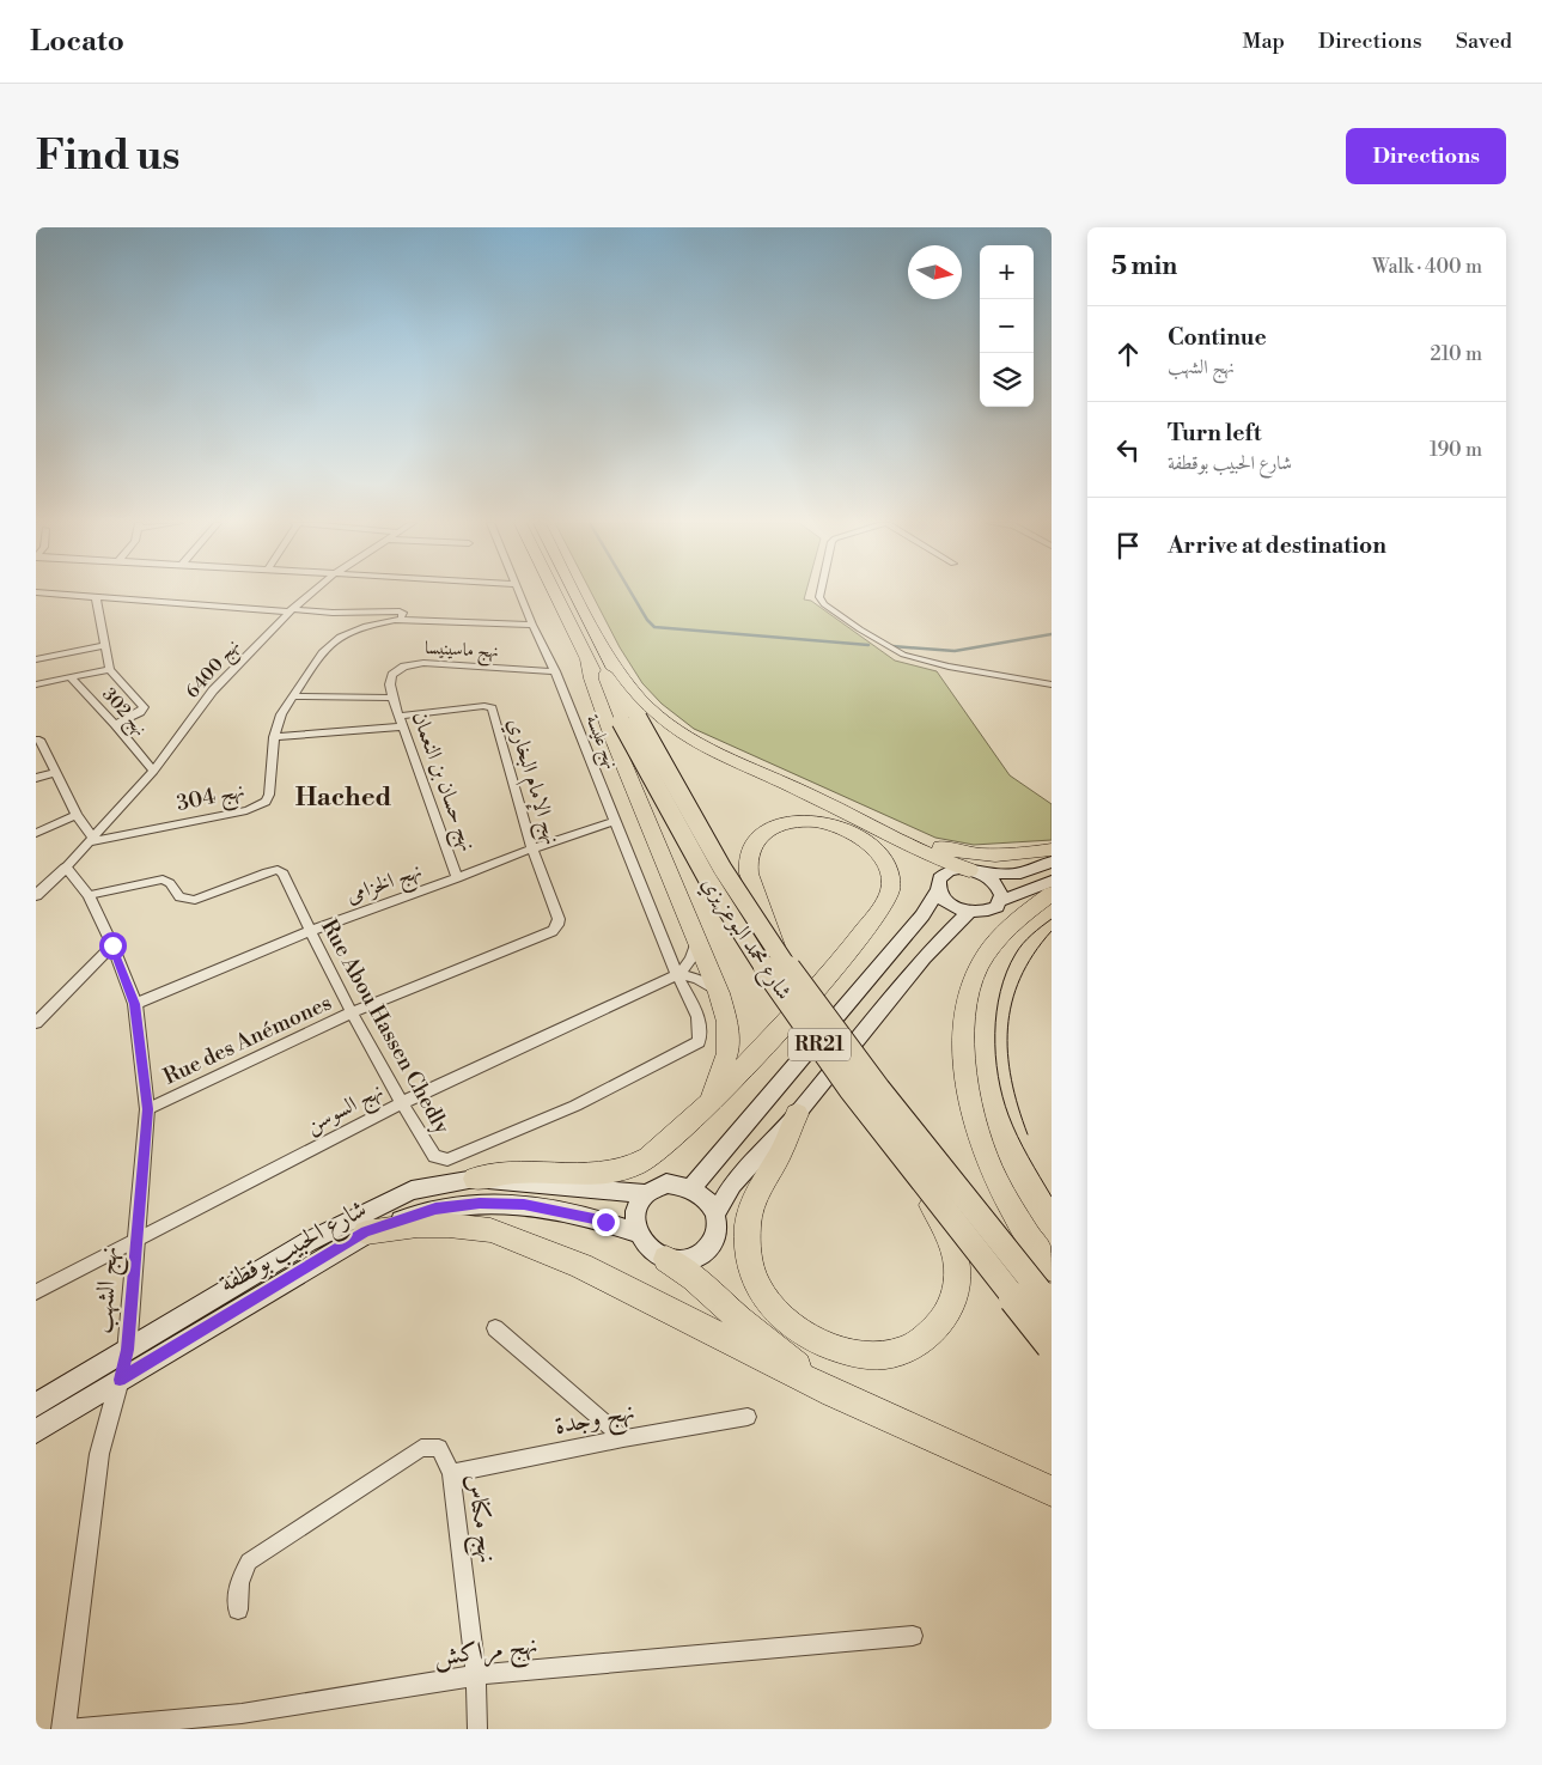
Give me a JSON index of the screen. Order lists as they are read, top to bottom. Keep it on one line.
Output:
{"streets":{"highway":["شارع محمد البوعزيزي","RR21"],"main road":["شارع الحبيب بوقطفة"],"street":["نهج ماسينيسا","نهج 6400","نهج 302","نهج عليسة","نهج حسان بن النعمان","نهج الإمام البخاري","نهج 304","نهج الخزامى","Rue Abou Hassen Chedly","Rue des Anémones","نهج السوسن","نهج الشهب","نهج وجدة","نهج مكناس","نهج مراكش"]},"crossings":[["نهج ماسينيسا","نهج عليسة"],["نهج ماسينيسا","نهج حسان بن النعمان"],["نهج 6400","نهج 302"],["نهج 6400","نهج 304"],["نهج 6400","نهج الشهب"],["نهج عليسة","نهج الخزامى"],["نهج عليسة","Rue Abou Hassen Chedly"],["نهج عليسة","نهج السوسن"],["نهج حسان بن النعمان","نهج الإمام البخاري"],["نهج حسان بن النعمان","نهج الخزامى"],["نهج الإمام البخاري","نهج الخزامى"],["نهج الإمام البخاري","Rue des Anémones"],["نهج الخزامى","Rue Abou Hassen Chedly"],["نهج الخزامى","نهج الشهب"],["Rue Abou Hassen Chedly","Rue des Anémones"],["Rue Abou Hassen Chedly","نهج السوسن"],["Rue Abou Hassen Chedly","نهج الشهب"],["Rue des Anémones","نهج الشهب"],["نهج السوسن","نهج الشهب"],["شارع الحبيب بوقطفة","نهج الشهب"],["نهج الشهب","نهج مراكش"],["نهج وجدة","نهج مكناس"],["نهج مكناس","نهج مراكش"]],"districts":["Hached"],"north":"right","page":{"header":"Locato","nav":["Map","Directions","Saved"],"buttons":"Directions","title":"Find us","heading":["5 min","Walk · 400 m"],"map_buttons":["+","−"],"list":[["Continue","نهج الشهب","210 m"],["Turn left","شارع الحبيب بوقطفة","190 m"],"Arrive at destination"]}}
